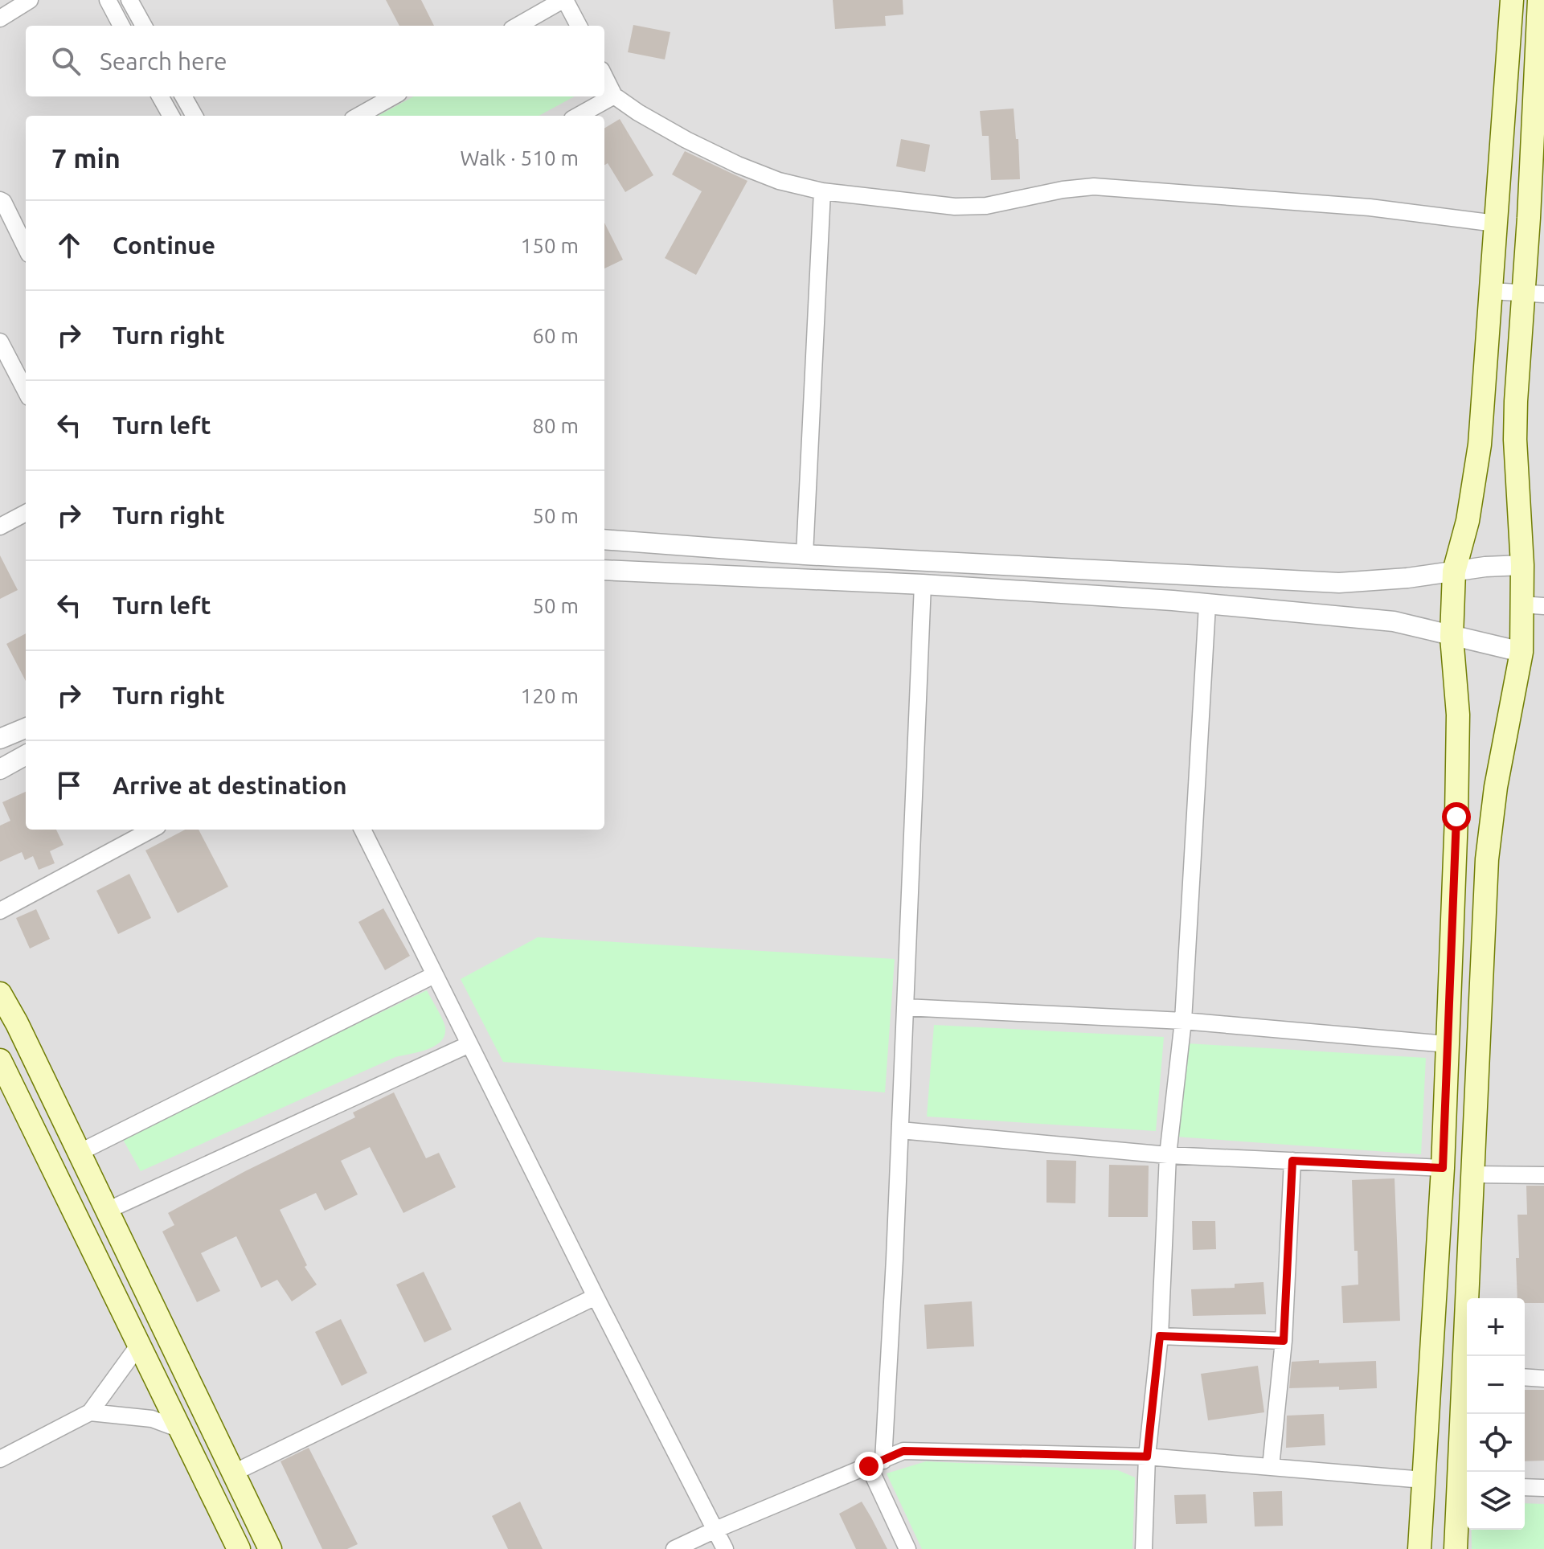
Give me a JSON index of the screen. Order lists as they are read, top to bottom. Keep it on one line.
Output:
{"page":{"search":"Search here","heading":["7 min","Walk · 510 m"],"list":[["Continue","150 m"],["Turn right","60 m"],["Turn left","80 m"],["Turn right","50 m"],["Turn left","50 m"],["Turn right","120 m"],"Arrive at destination"],"map_buttons":["+","−"]}}
